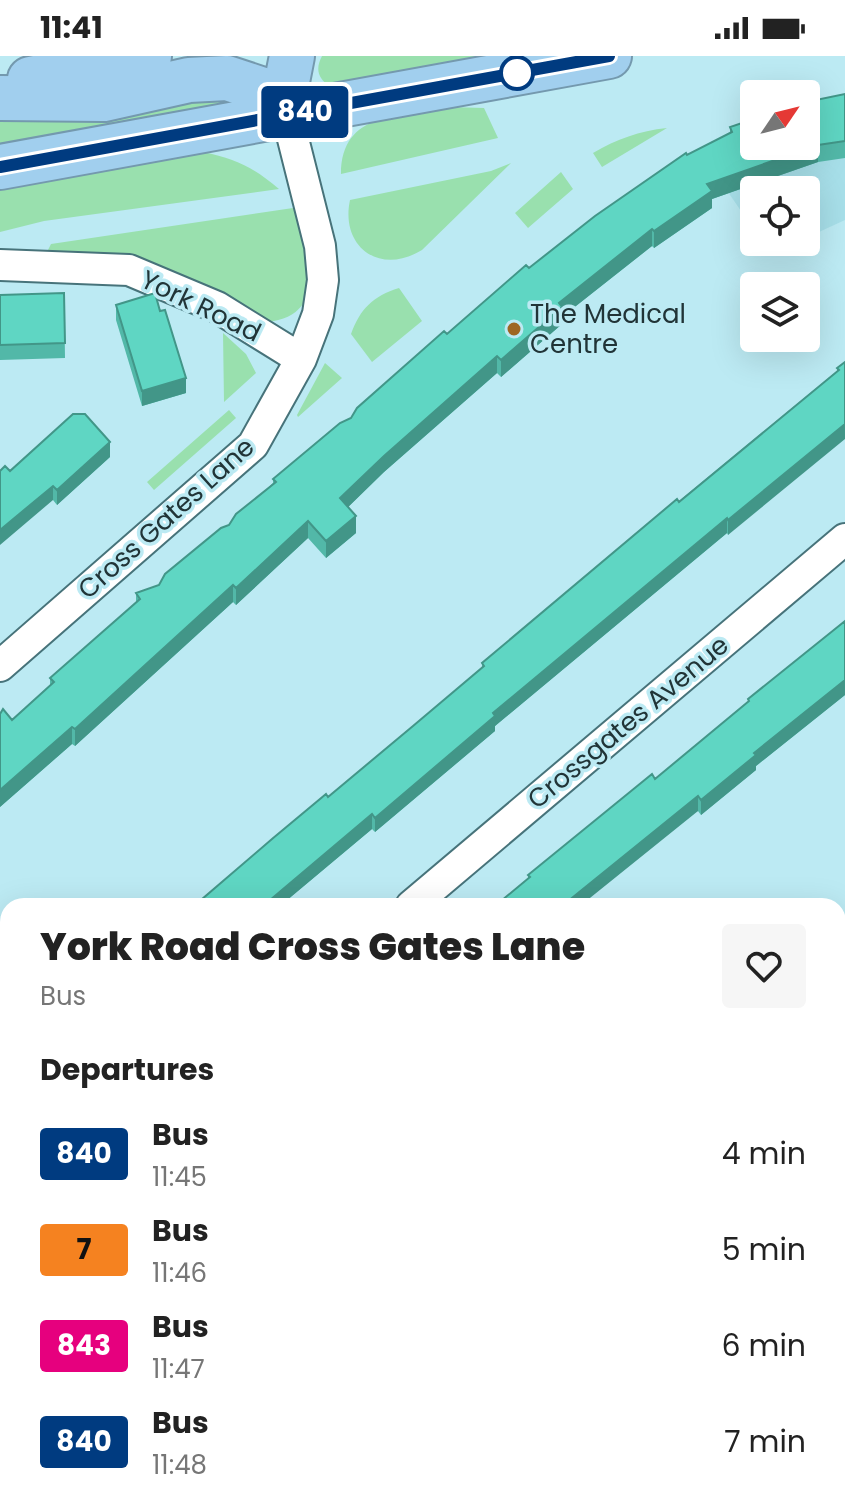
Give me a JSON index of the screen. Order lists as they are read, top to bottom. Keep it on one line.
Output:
{"streets":{"street":["York Road","Cross Gates Lane","Crossgates Avenue"]},"crossings":[["York Road","Cross Gates Lane"]],"places":["The Medical Centre"],"lines":["bus line 840"],"north":"top right","page":{"status":"11:41","on_map":"840","heading":[["York Road Cross Gates Lane","Bus"],"Departures"],"list":[{"mark":"840","name":"Bus","note":"11:45","value":"4 min"},{"mark":"7","name":"Bus","note":"11:46","value":"5 min"},{"mark":"843","name":"Bus","note":"11:47","value":"6 min"},{"mark":"840","name":"Bus","note":"11:48","value":"7 min"}]}}
